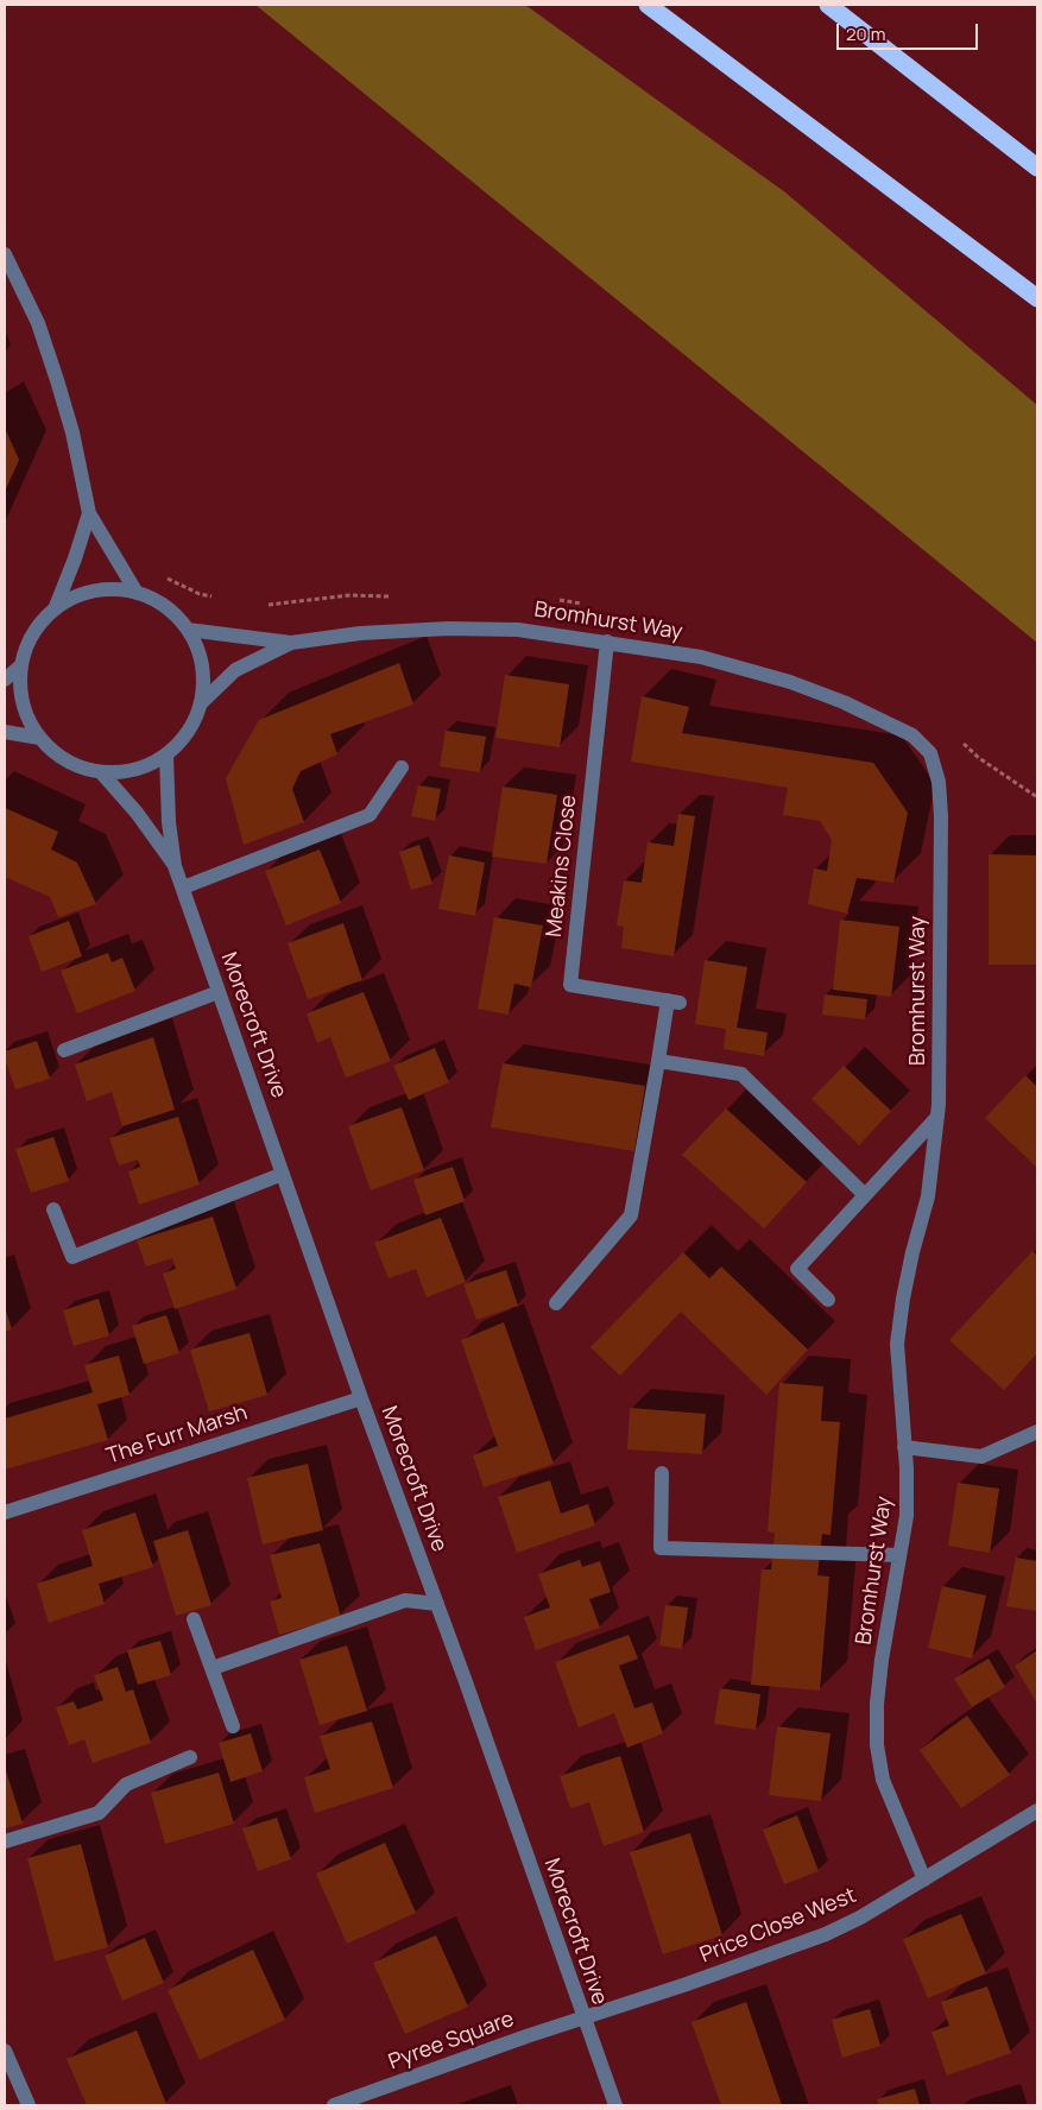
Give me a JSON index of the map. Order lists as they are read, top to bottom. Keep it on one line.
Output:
{"streets":{"street":["Bromhurst Way","Meakins Close","Morecroft Drive","The Furr Marsh","Price Close West","Pyree Square"]},"crossings":[["Bromhurst Way","Meakins Close"],["Bromhurst Way","Morecroft Drive"],["Bromhurst Way","Price Close West"],["Morecroft Drive","The Furr Marsh"],["Morecroft Drive","Price Close West"],["Morecroft Drive","Pyree Square"],["Price Close West","Pyree Square"]],"scale_bar":"20 m"}
